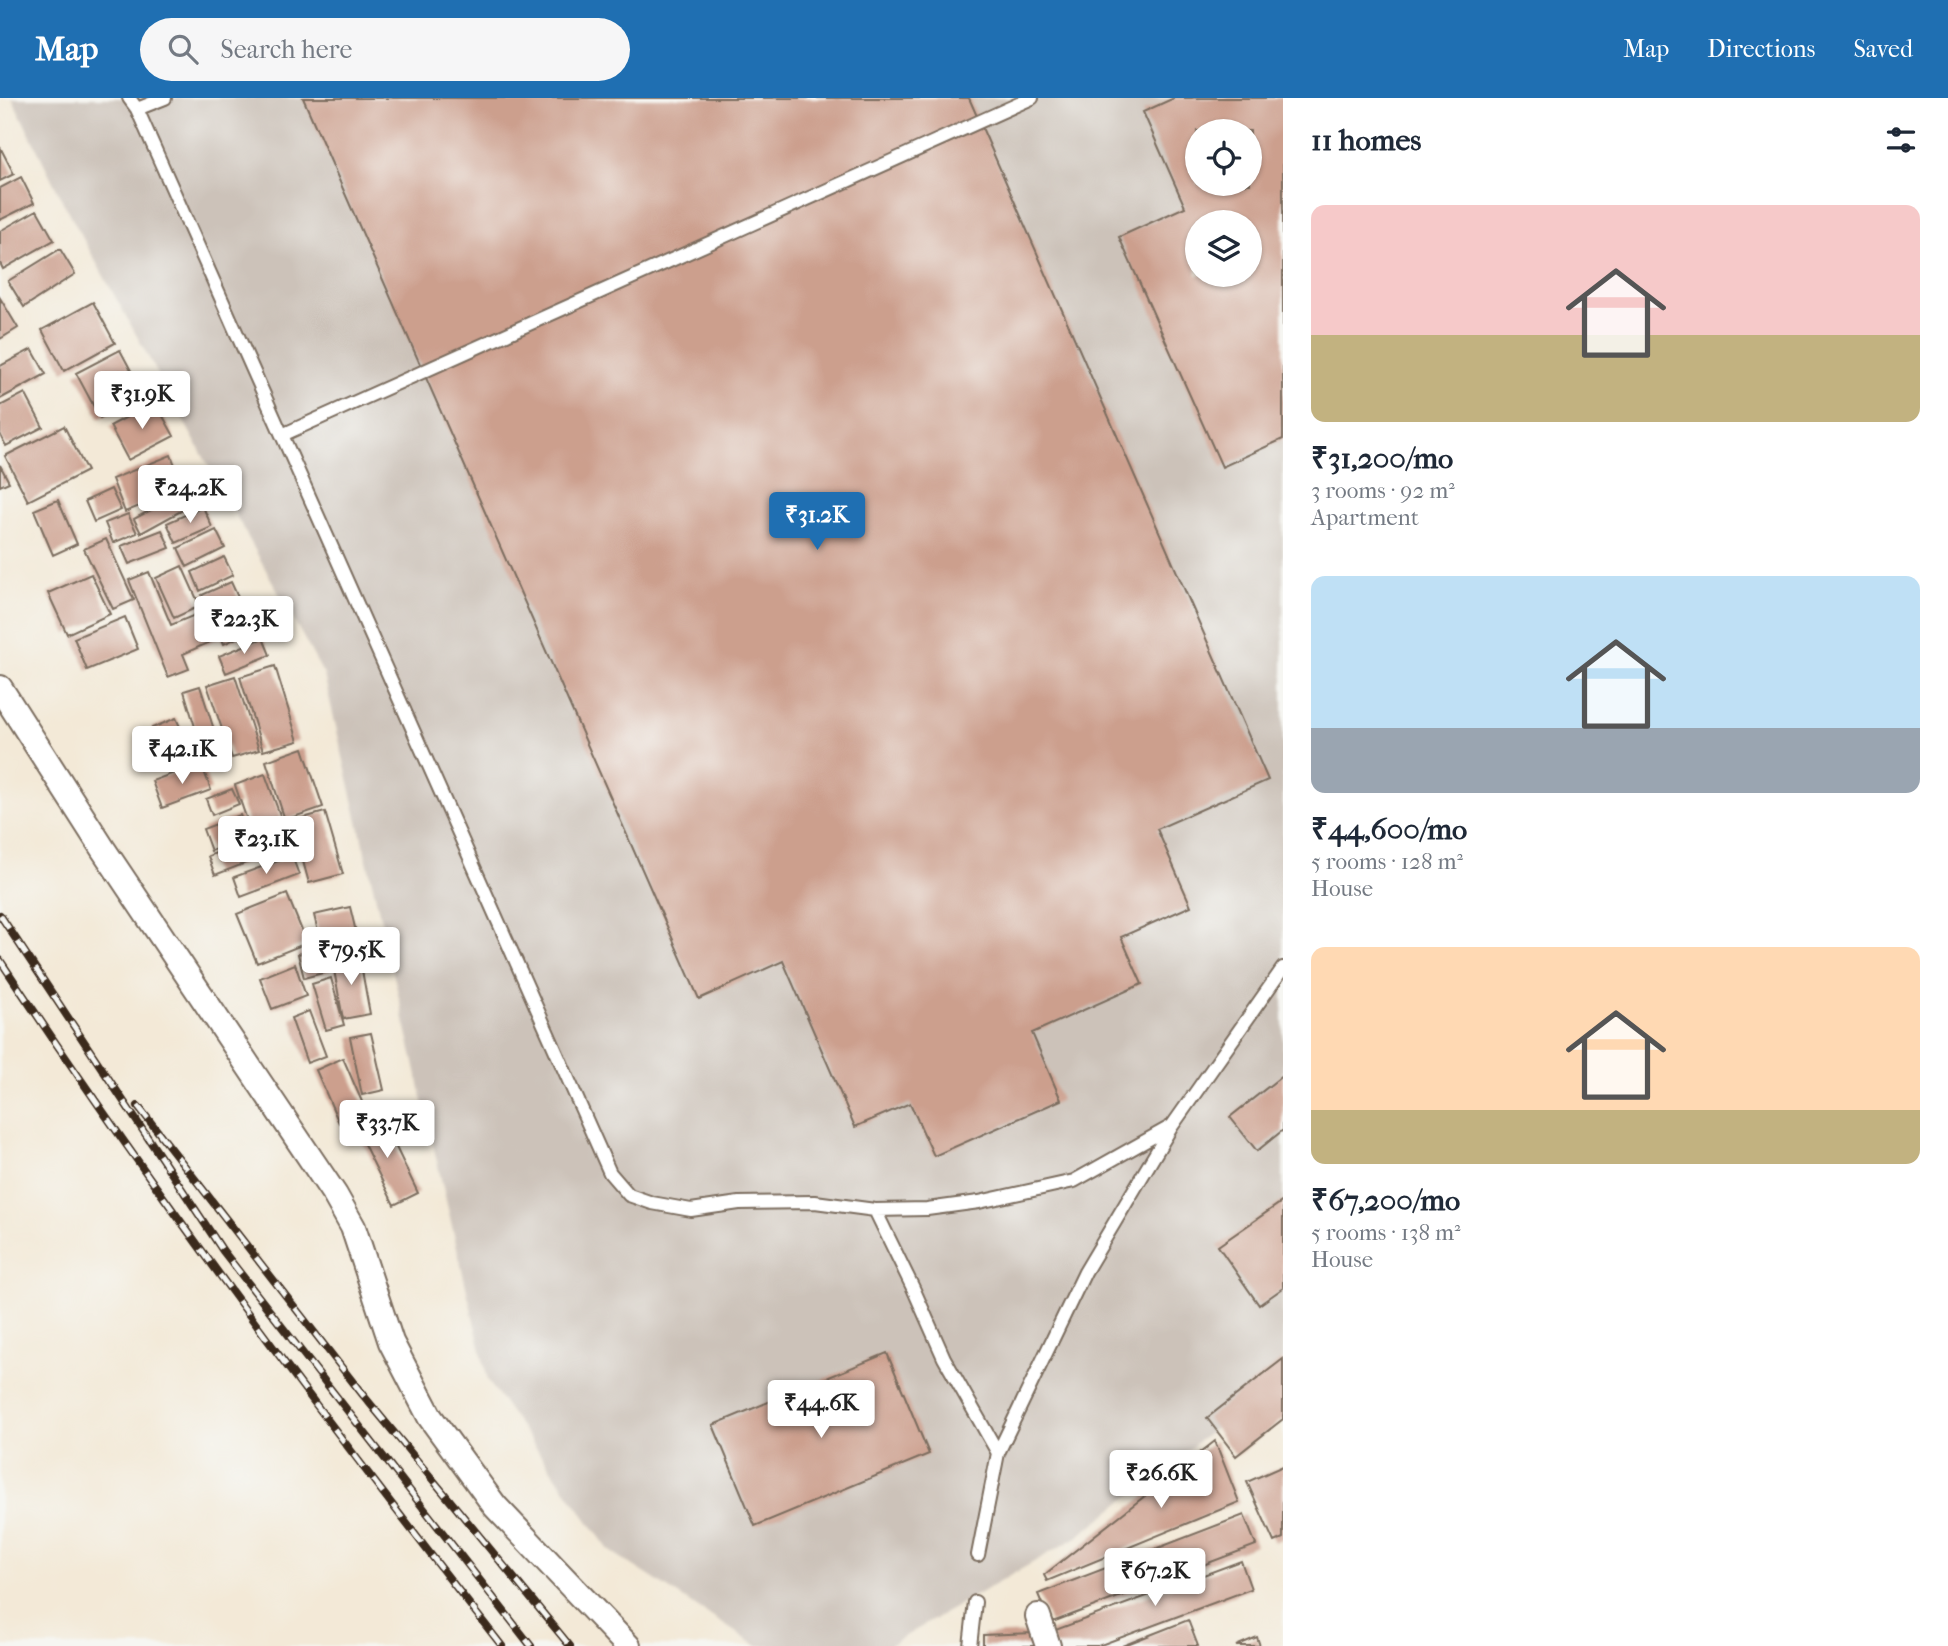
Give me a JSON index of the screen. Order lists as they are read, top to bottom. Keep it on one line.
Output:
{"page":{"header":"Map","search":"Search here","nav":["Map","Directions","Saved"],"heading":"11 homes","list":[{"name":"₹31,200/mo","note":"3 rooms · 92 m² · Apartment"},{"name":"₹44,600/mo","note":"5 rooms · 128 m² · House"},{"name":"₹67,200/mo","note":"5 rooms · 138 m² · House"}],"price":["₹31.9K","₹24.2K","₹31.2K","₹22.3K","₹42.1K","₹23.1K","₹79.5K","₹33.7K","₹44.6K","₹26.6K","₹67.2K"]}}
